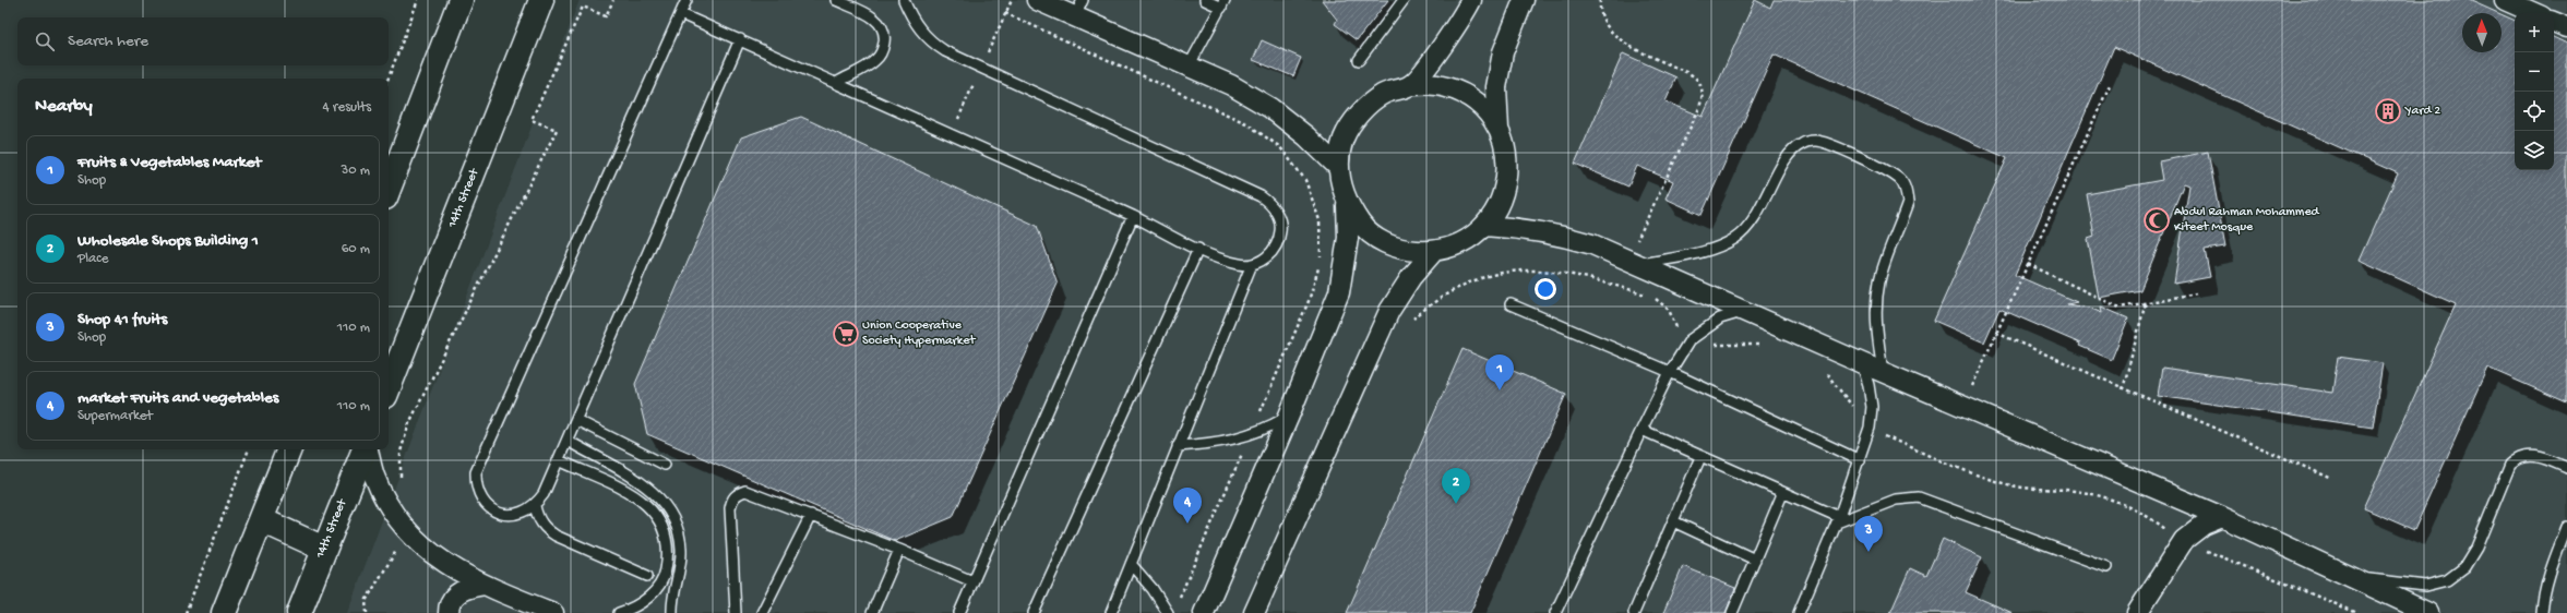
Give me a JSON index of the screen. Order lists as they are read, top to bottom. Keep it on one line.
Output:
{"streets":{"main road":["14th Street"]},"places":{"building":["Yard 2"],"mosque":["Abdul Rahman Mohammed Kiteet Mosque"],"supermarket":["Union Cooperative Society Hypermarket"]},"north":"top","page":{"map_buttons":["+","−"],"search":"Search here","heading":["Nearby","4 results"],"list":[{"mark":"1","name":"Fruits & Vegetables Market","note":"Shop","value":"30 m"},{"mark":"2","name":"Wholesale Shops Building 1","note":"Place","value":"60 m"},{"mark":"3","name":"Shop 41 fruits","note":"Shop","value":"110 m"},{"mark":"4","name":"market Fruits and vegetables","note":"Supermarket","value":"110 m"}],"pins":["1","2","4","3"]}}
